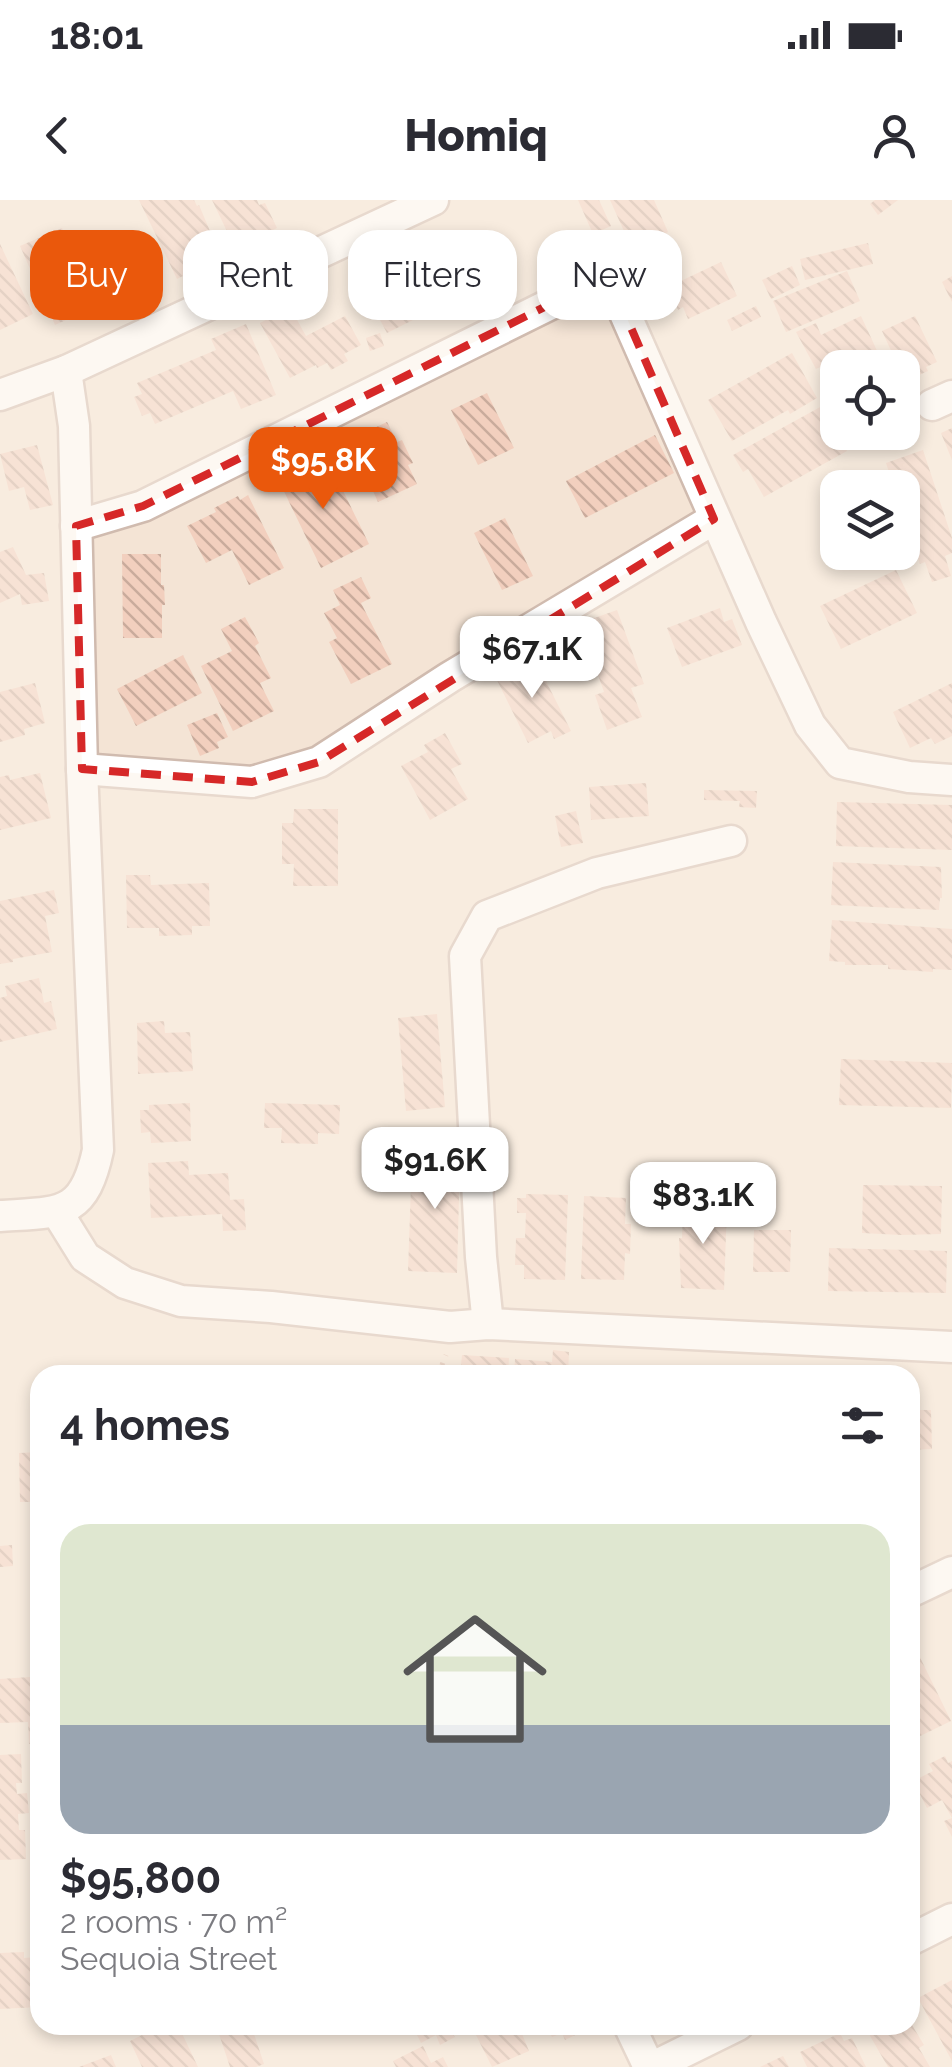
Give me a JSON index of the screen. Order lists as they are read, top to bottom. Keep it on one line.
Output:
{"page":{"status":"18:01","header":"Homiq","chip":["Buy","Rent","Filters","New"],"price":["$95.8K","$67.1K","$91.6K","$83.1K"],"heading":"4 homes","list":[{"name":"$95,800","note":"2 rooms · 70 m² · Sequoia Street"}]}}
